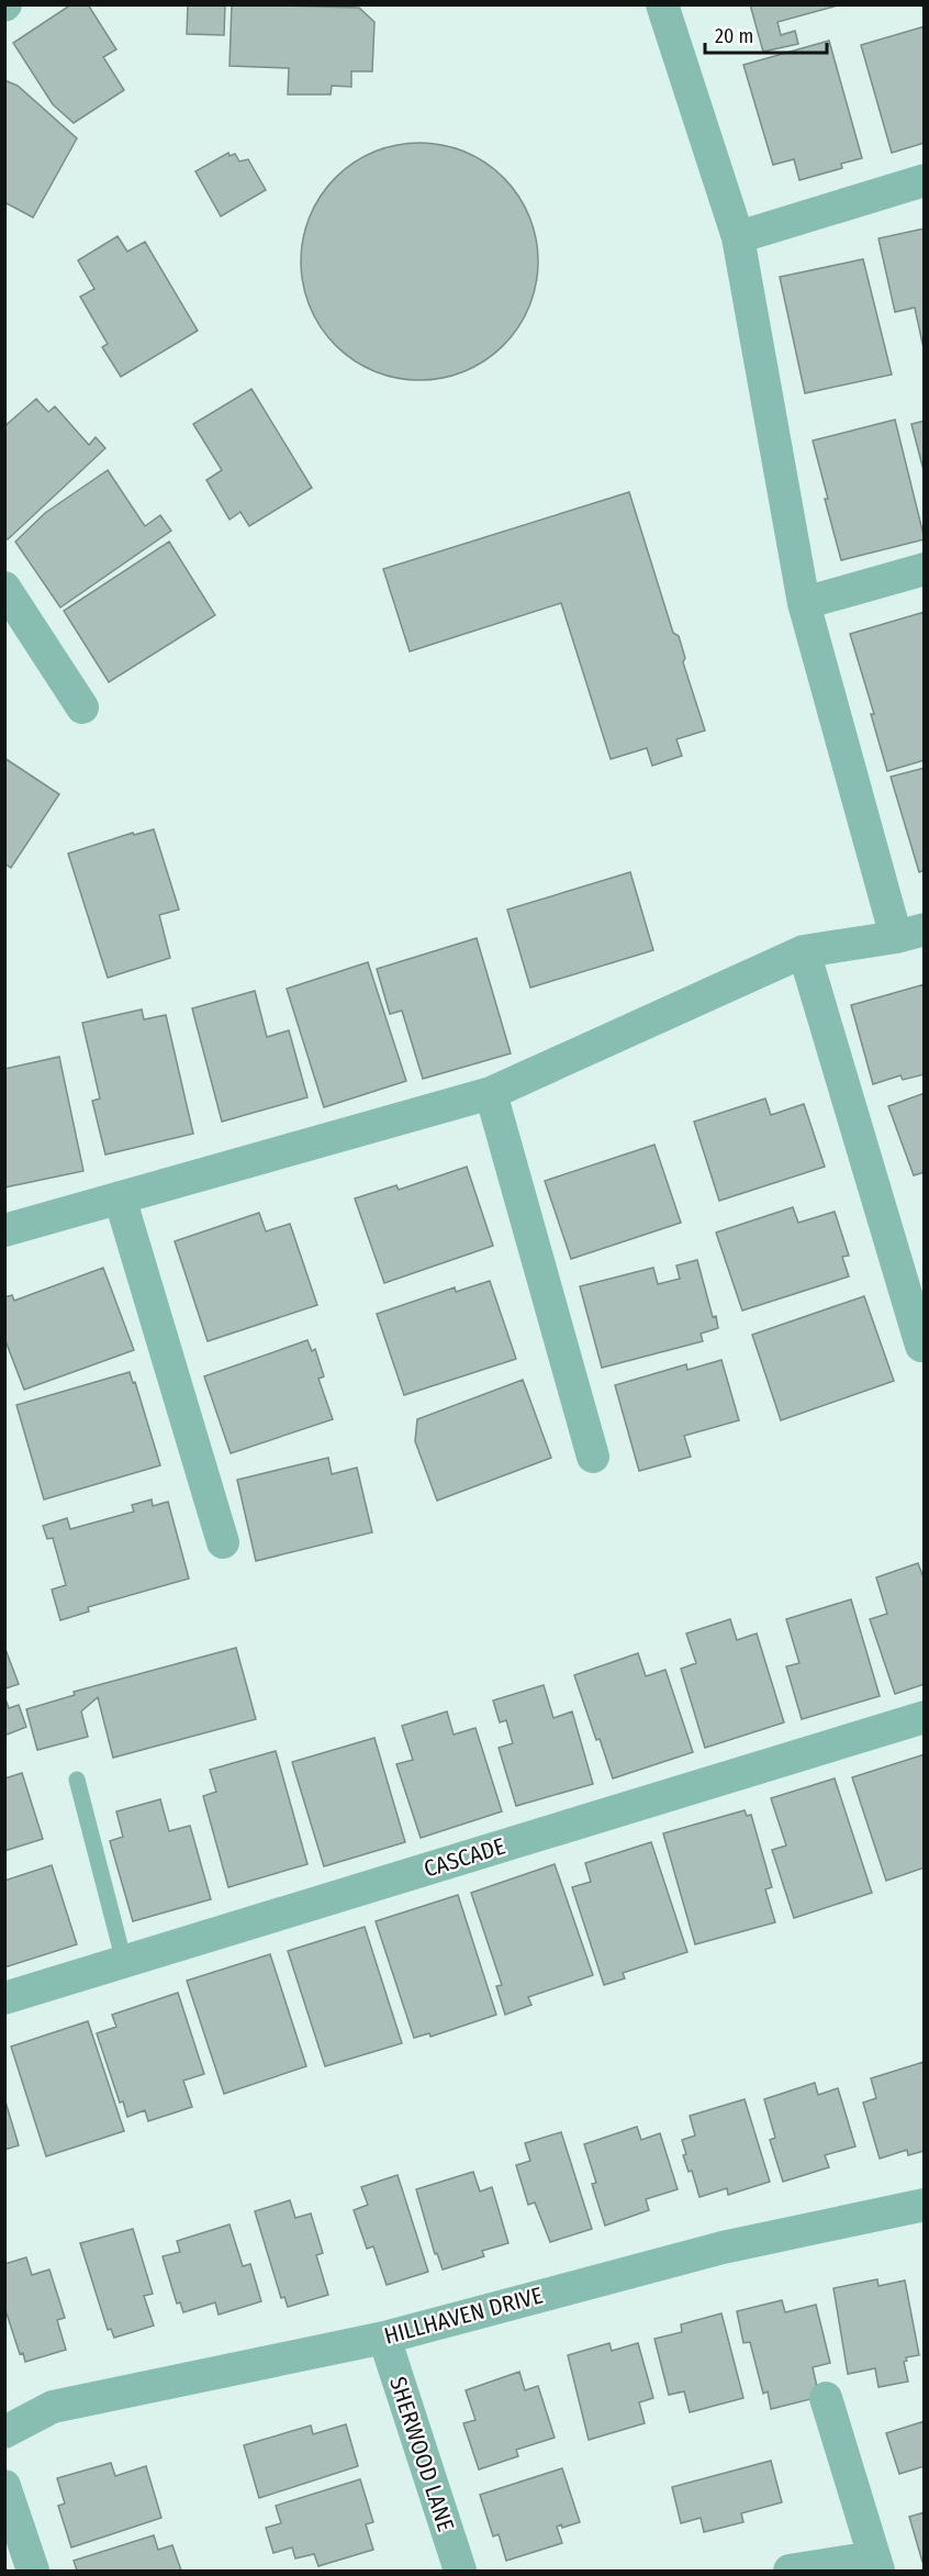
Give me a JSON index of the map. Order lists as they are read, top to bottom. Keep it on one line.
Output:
{"streets":{"street":["CASCADE","HILLHAVEN DRIVE","SHERWOOD LANE"]},"crossings":[["HILLHAVEN DRIVE","SHERWOOD LANE"]],"scale_bar":"20 m"}
